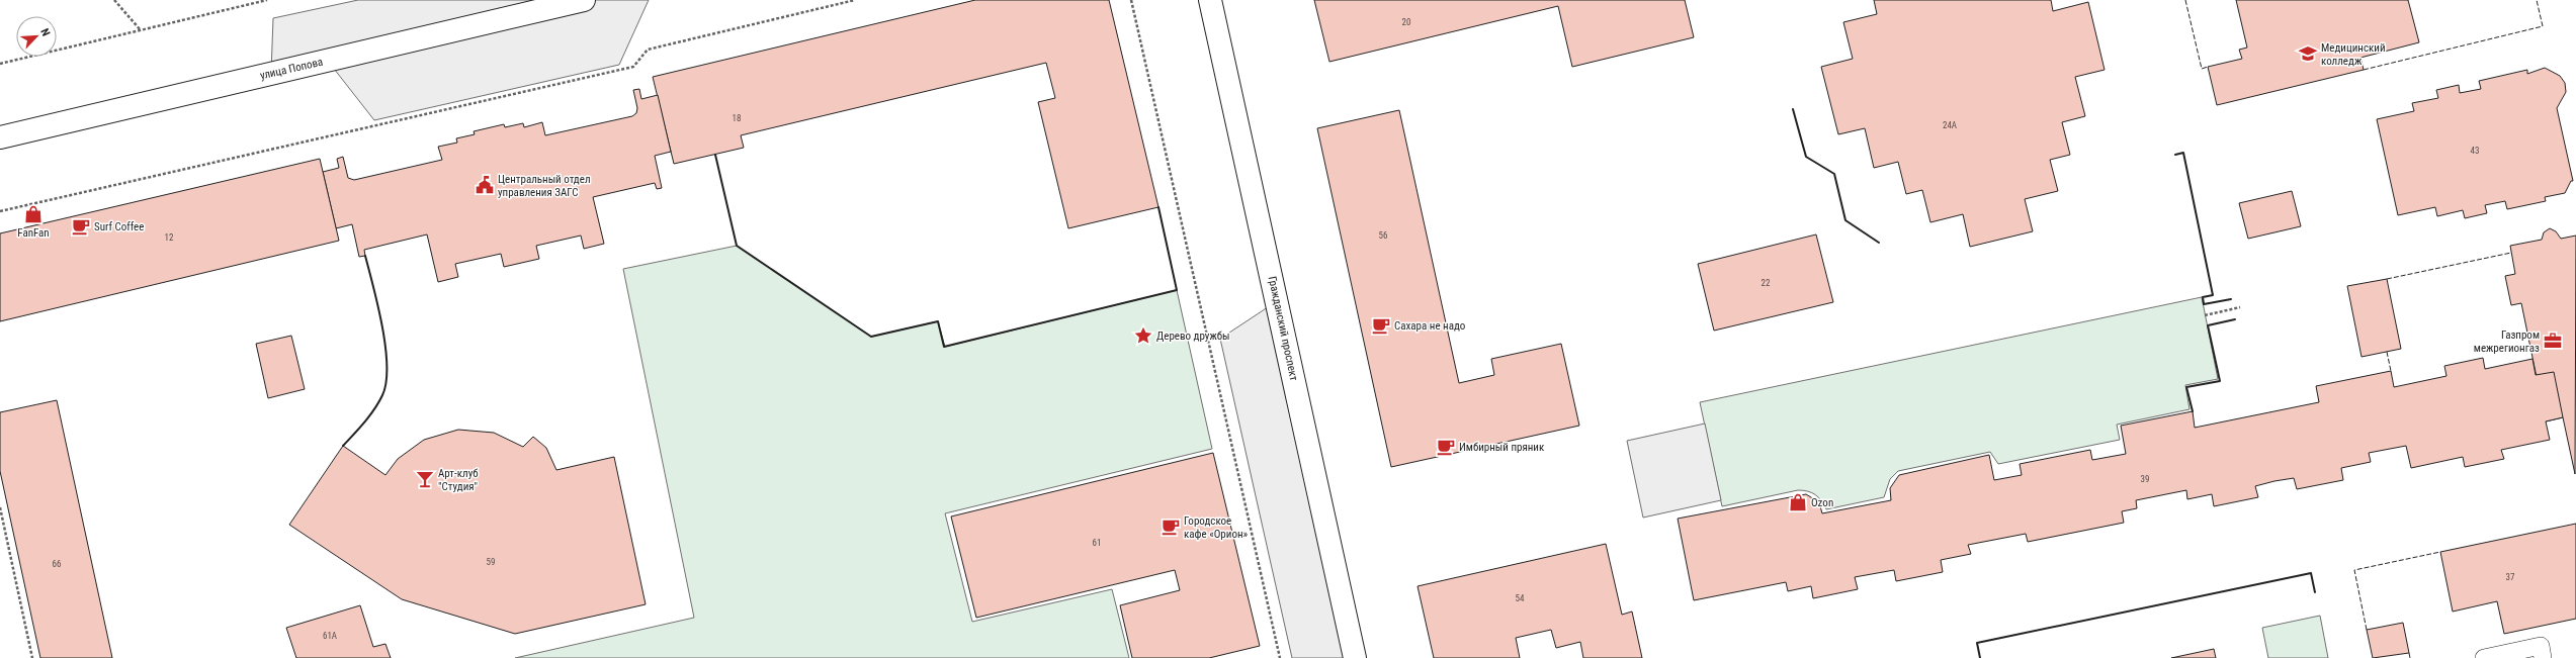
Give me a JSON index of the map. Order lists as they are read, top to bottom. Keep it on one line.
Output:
{"streets":{"street":["улица Попова","Гражданский проспект"]},"places":{"school or university":["Медицинский колледж"],"public building":["Центральный отдел управления ЗАГС"],"shop":["FanFan","Ozon"],"cafe":["Surf Coffee","Сахара не надо","Имбирный пряник","Городское кафе «Орион»"],"place":["Дерево дружбы"],"office":["Газпром межрегионгаз"],"bar":["Арт-клуб \"Студия\""]},"house_numbers":["20","18","24А","43","56","12","22","39","61","59","66","37","54","61А"],"north":"top right"}
